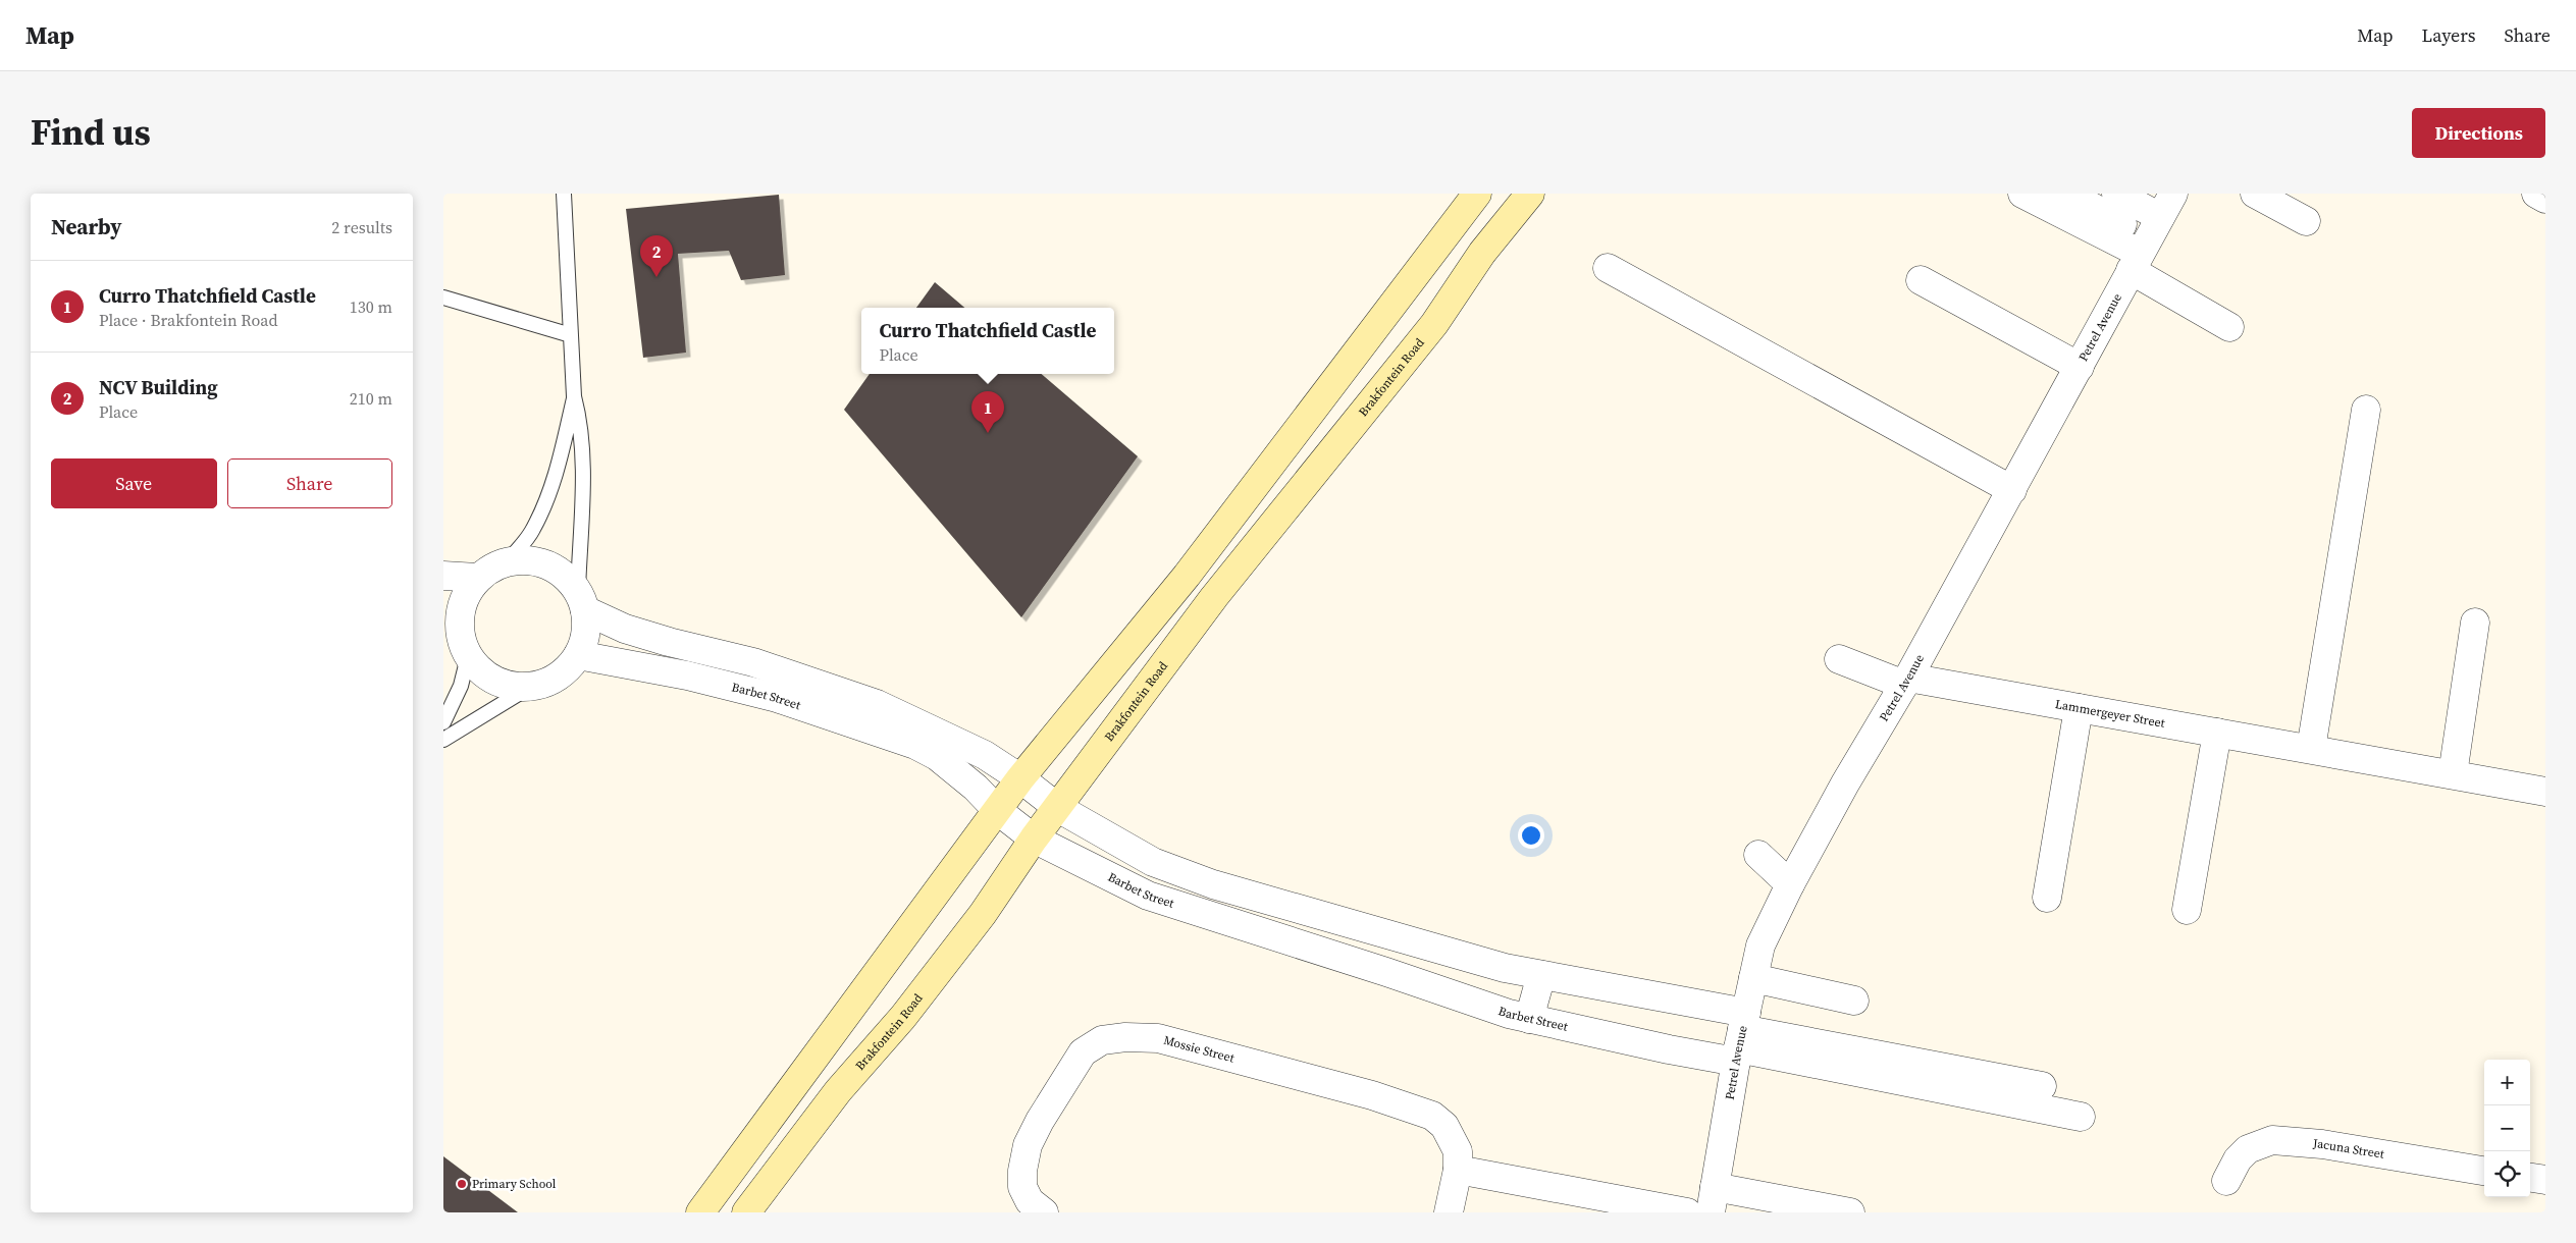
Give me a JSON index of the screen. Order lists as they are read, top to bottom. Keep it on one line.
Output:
{"streets":{"street":["Petrel Avenue","Brakfontein Road","Barbet Street","Lammergeyer Street","Mossie Street","Jacuna Street"]},"crossings":[["Petrel Avenue","Barbet Street"],["Petrel Avenue","Lammergeyer Street"],["Brakfontein Road","Barbet Street"]],"places":["Primary School"],"page":{"header":"Map","nav":["Map","Layers","Share"],"title":"Find us","buttons":["Directions",["Save","Share"]],"heading":["Nearby","2 results"],"pins":["2","1"],"list":[{"mark":"1","name":"Curro Thatchfield Castle","note":"Place · Brakfontein Road","value":"130 m"},{"mark":"2","name":"NCV Building","note":"Place","value":"210 m"}],"popup":["Curro Thatchfield Castle","Place"],"map_buttons":["+","−"]}}
